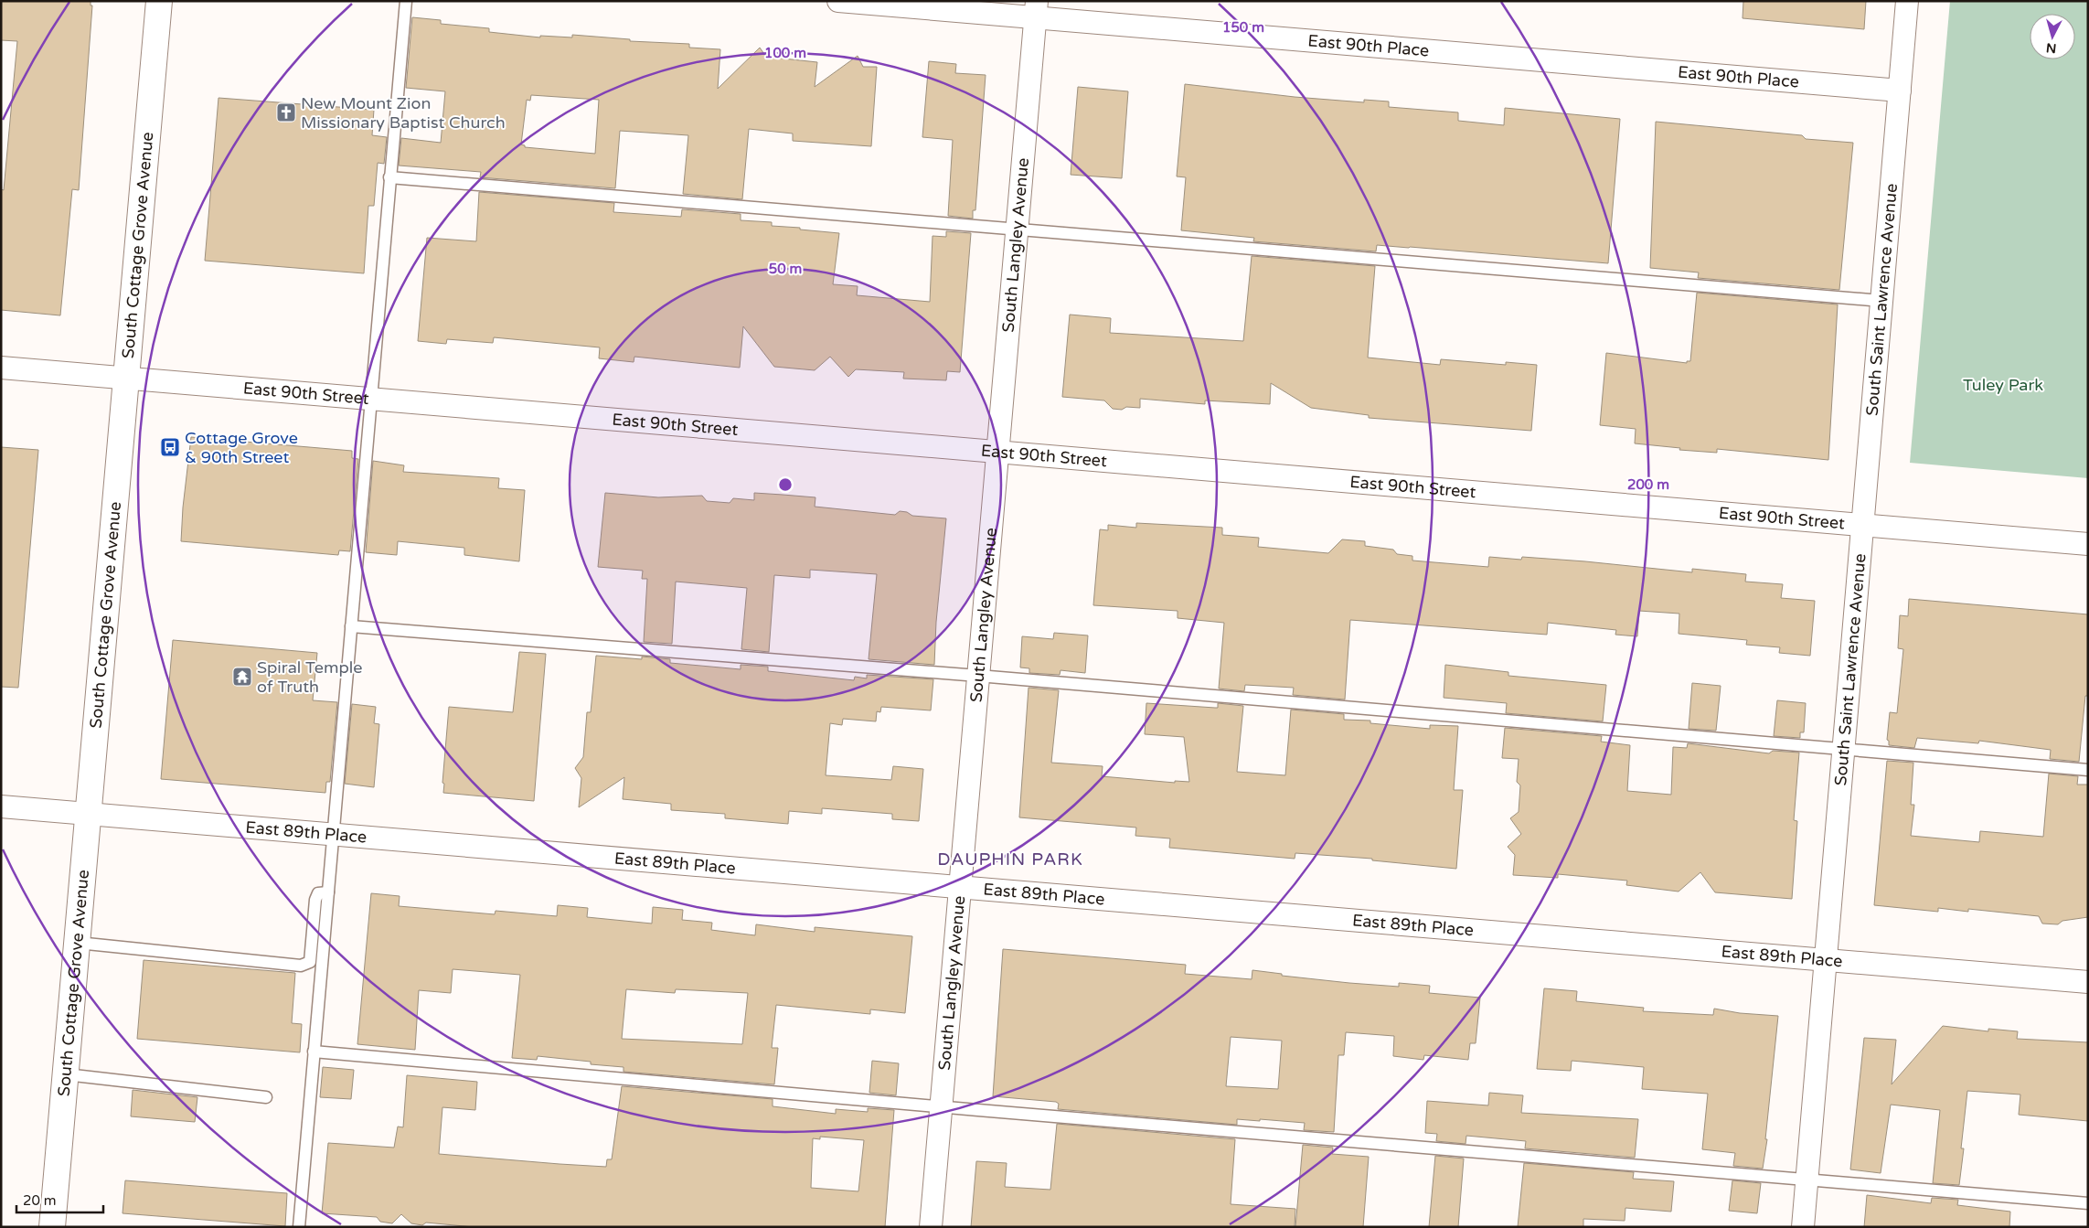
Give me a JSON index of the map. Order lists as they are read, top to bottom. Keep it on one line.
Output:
{"streets":{"main road":["South Cottage Grove Avenue"],"street":["East 90th Place","South Langley Avenue","South Saint Lawrence Avenue","East 90th Street","East 89th Place"]},"crossings":[["East 90th Place","South Langley Avenue"],["East 90th Place","South Saint Lawrence Avenue"],["South Cottage Grove Avenue","East 90th Street"],["South Cottage Grove Avenue","East 89th Place"],["South Langley Avenue","East 90th Street"],["South Langley Avenue","East 89th Place"],["South Saint Lawrence Avenue","East 90th Street"],["South Saint Lawrence Avenue","East 89th Place"]],"districts":["DAUPHIN PARK"],"parks":["Tuley Park"],"places":{"church":["New Mount Zion Missionary Baptist Church"],"bus stop":["Cottage Grove & 90th Street"],"temple":["Spiral Temple of Truth"]},"scale_bar":"20 m","north":"bottom","rings":["150 m","100 m","50 m","200 m"]}
